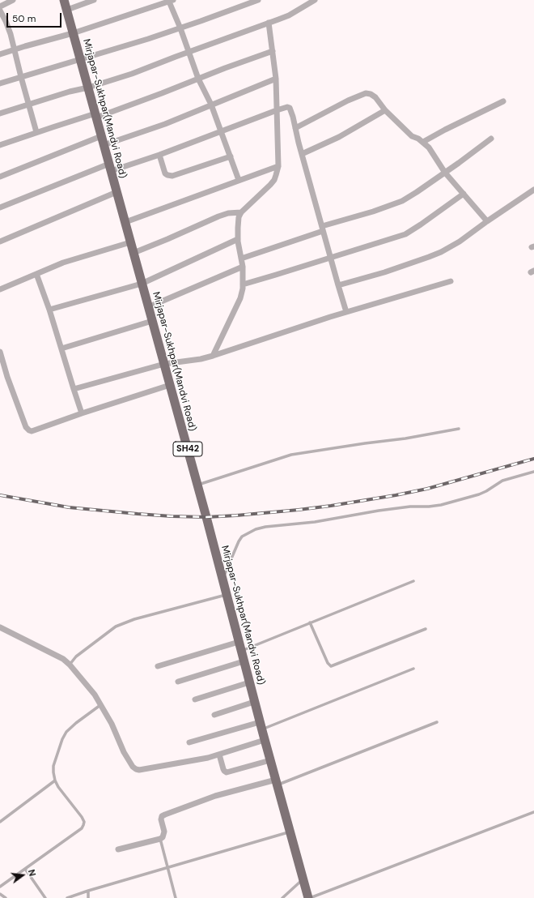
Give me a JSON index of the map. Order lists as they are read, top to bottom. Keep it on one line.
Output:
{"streets":{"main road":["Mirjapar-Sukhpar(Mandvi Road)","SH42"]},"scale_bar":"50 m","north":"right"}
